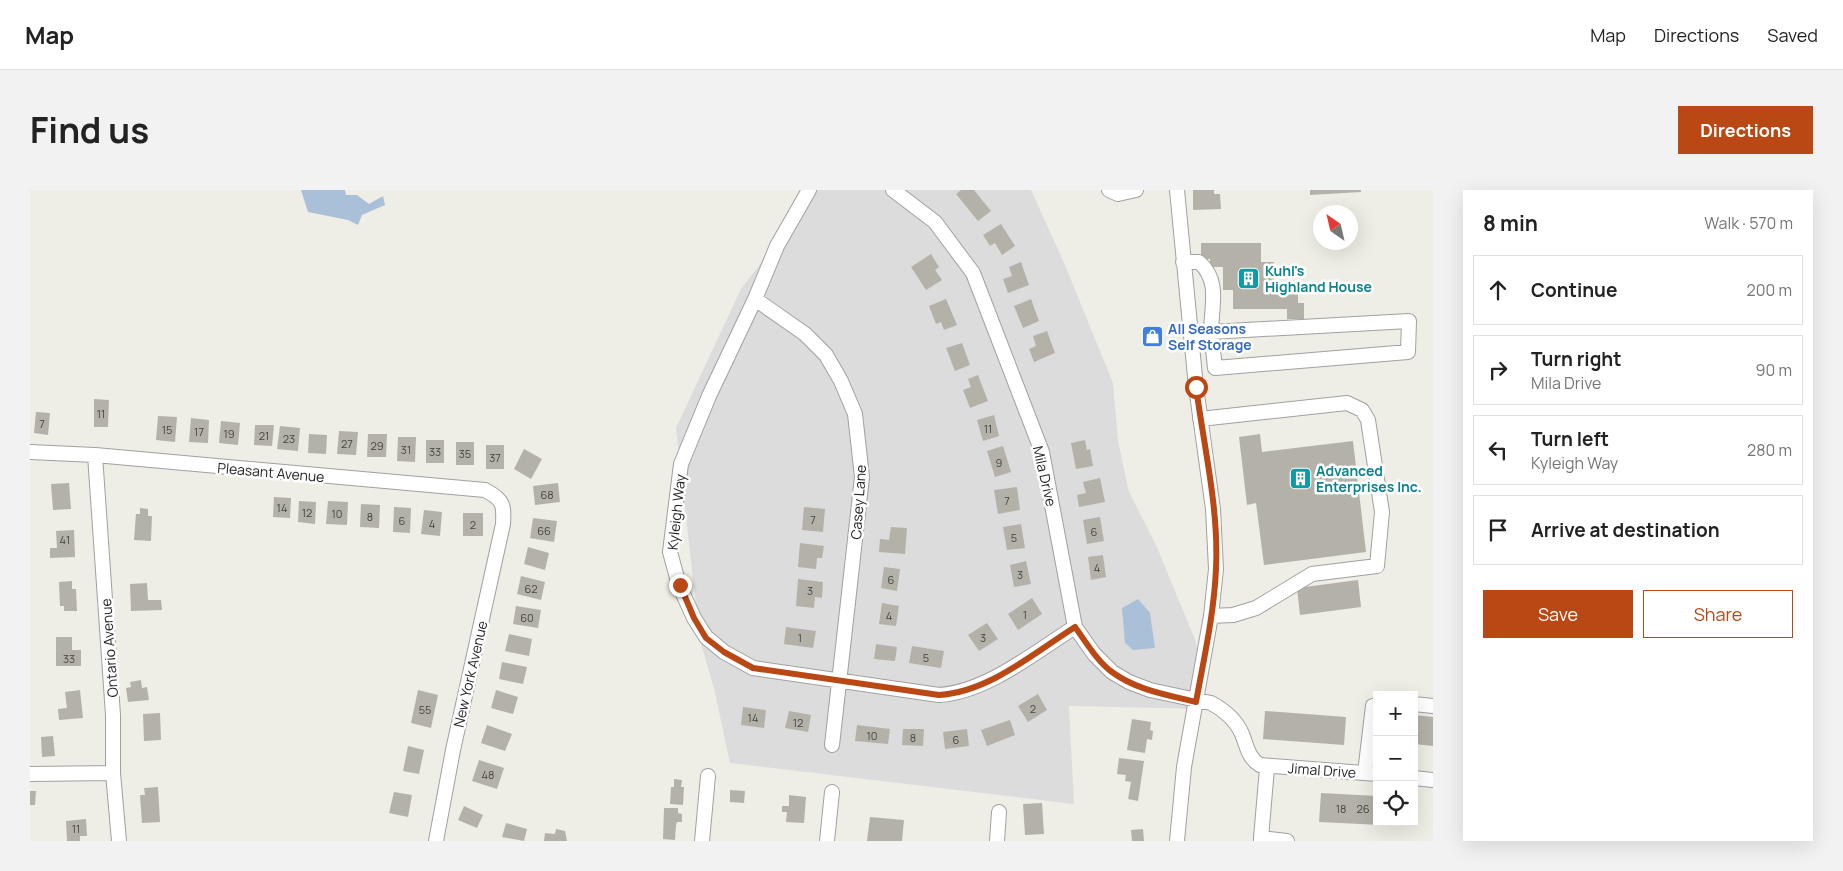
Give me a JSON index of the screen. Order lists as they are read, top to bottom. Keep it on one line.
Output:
{"streets":{"street":["Pleasant Avenue","Mila Drive","Casey Lane","Kyleigh Way","Ontario Avenue","New York Avenue","Jimal Drive"]},"crossings":[["Pleasant Avenue","Ontario Avenue"],["Pleasant Avenue","New York Avenue"],["Mila Drive","Kyleigh Way"],["Casey Lane","Kyleigh Way"]],"places":{"building":["Kuhl's Highland House","Advanced Enterprises Inc."],"shop":["All Seasons Self Storage"]},"house_numbers":["11","7","11","15","17","19","21","23","27","29","31","33","35","37","9","68","7","14","12","10","8","7","6","4","2","66","6","5","41","4","3","6","62","3","1","4","60","1","3","5","33","2","55","14","12","10","8","6","48","18","26","11"],"north":"top left","page":{"header":"Map","nav":["Map","Directions","Saved"],"title":"Find us","buttons":["Directions",["Save","Share"]],"heading":["8 min","Walk · 570 m"],"list":[["Continue","200 m"],["Turn right","Mila Drive","90 m"],["Turn left","Kyleigh Way","280 m"],"Arrive at destination"],"map_buttons":["+","−"]}}
